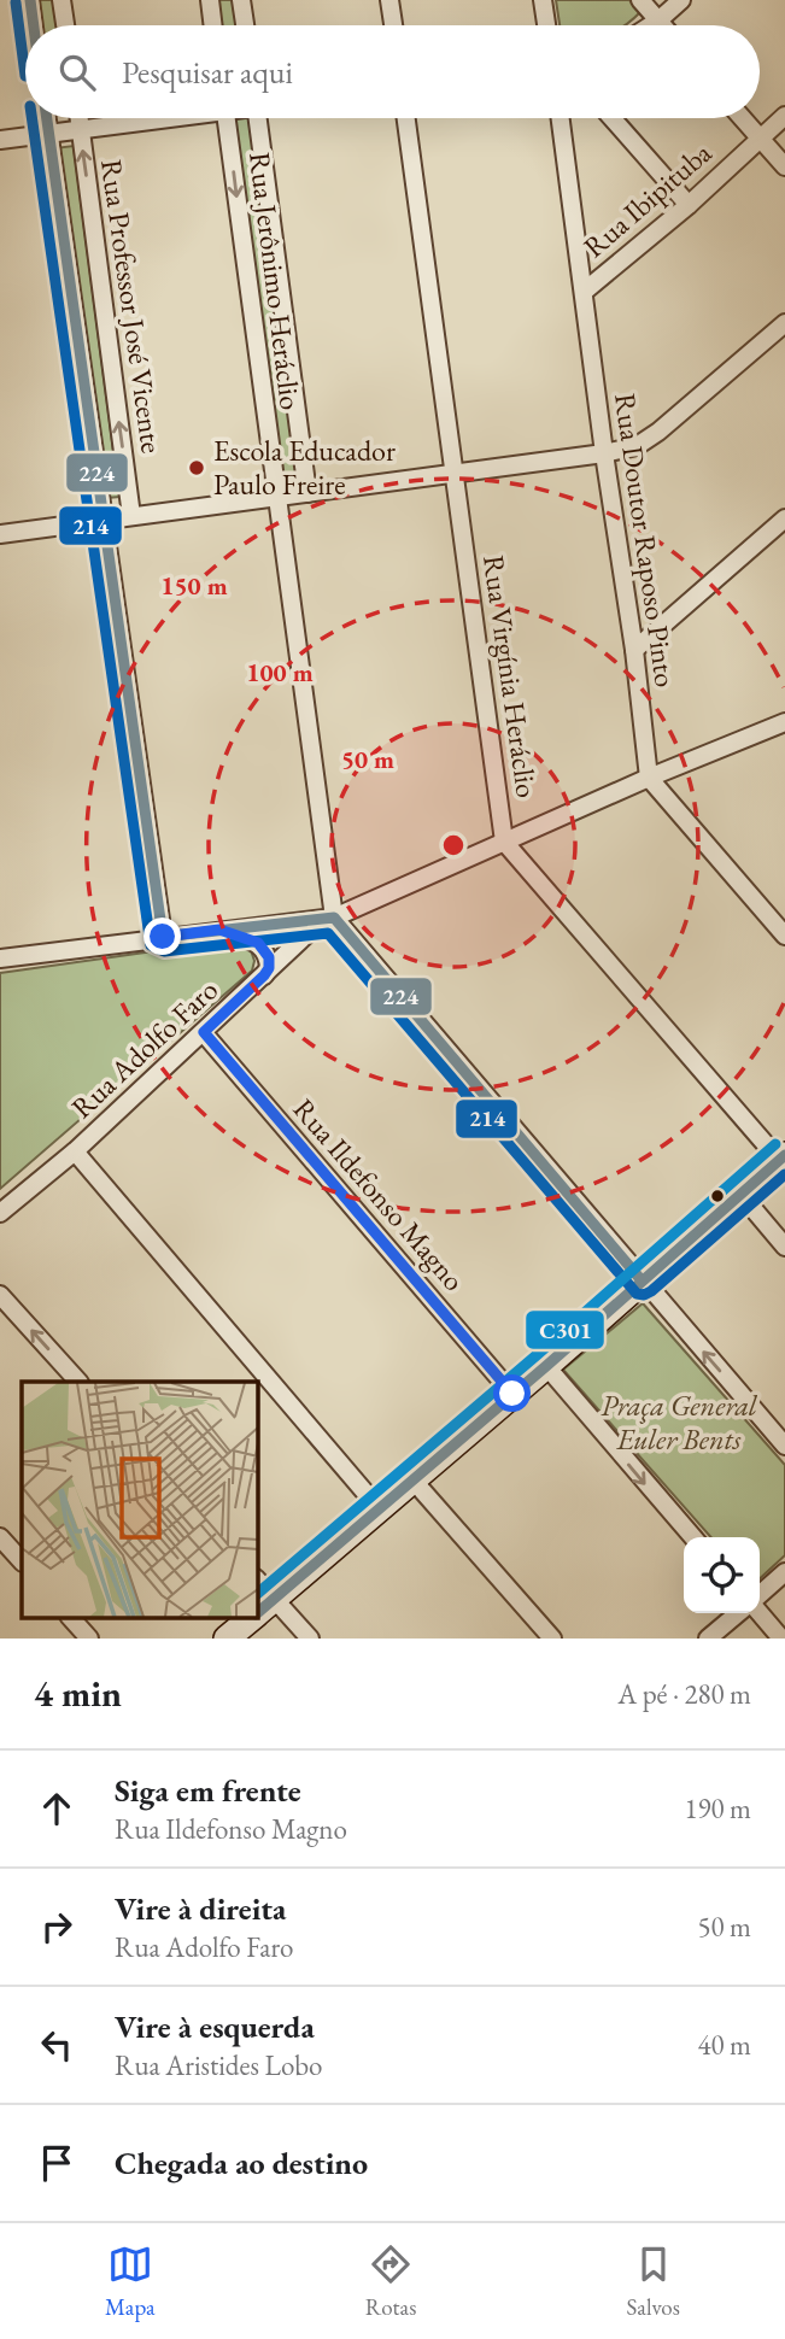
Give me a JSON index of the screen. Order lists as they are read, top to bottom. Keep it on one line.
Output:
{"streets":{"street":["Rua Ibipituba","Rua Jerônimo Heráclio","Rua Professor José Vicente","Rua Doutor Raposo Pinto","Rua Virgínia Heráclio","Rua Adolfo Faro","Rua Ildefonso Magno"]},"crossings":[["Rua Ibipituba","Rua Doutor Raposo Pinto"],["Rua Jerônimo Heráclio","Rua Adolfo Faro"],["Rua Adolfo Faro","Rua Ildefonso Magno"]],"parks":["Praça General Euler Bents"],"places":["Escola Educador Paulo Freire"],"lines":["transit line 224","transit line 214","transit line C301"],"page":{"search":"Pesquisar aqui","heading":["4 min","A pé · 280 m"],"list":[["Siga em frente","Rua Ildefonso Magno","190 m"],["Vire à direita","Rua Adolfo Faro","50 m"],["Vire à esquerda","Rua Aristides Lobo","40 m"],"Chegada ao destino"],"nav":["Mapa","Rotas","Salvos"]},"rings":["150 m","100 m","50 m"]}
